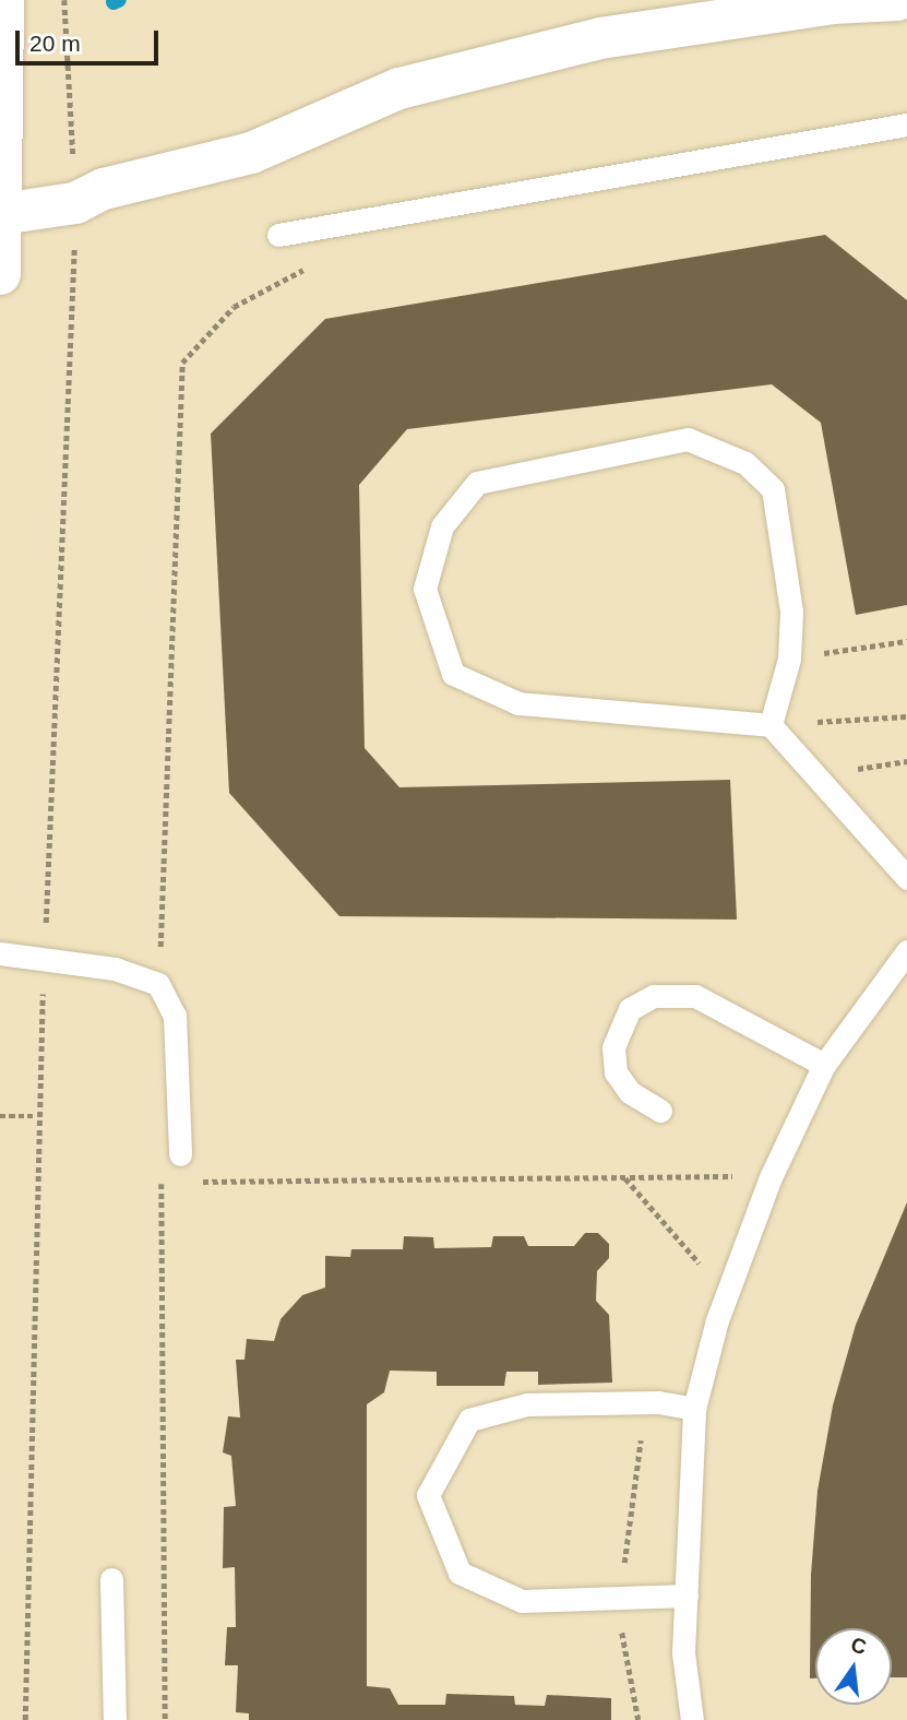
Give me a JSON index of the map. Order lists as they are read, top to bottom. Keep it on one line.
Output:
{"scale_bar":"20 m","north":"top"}
